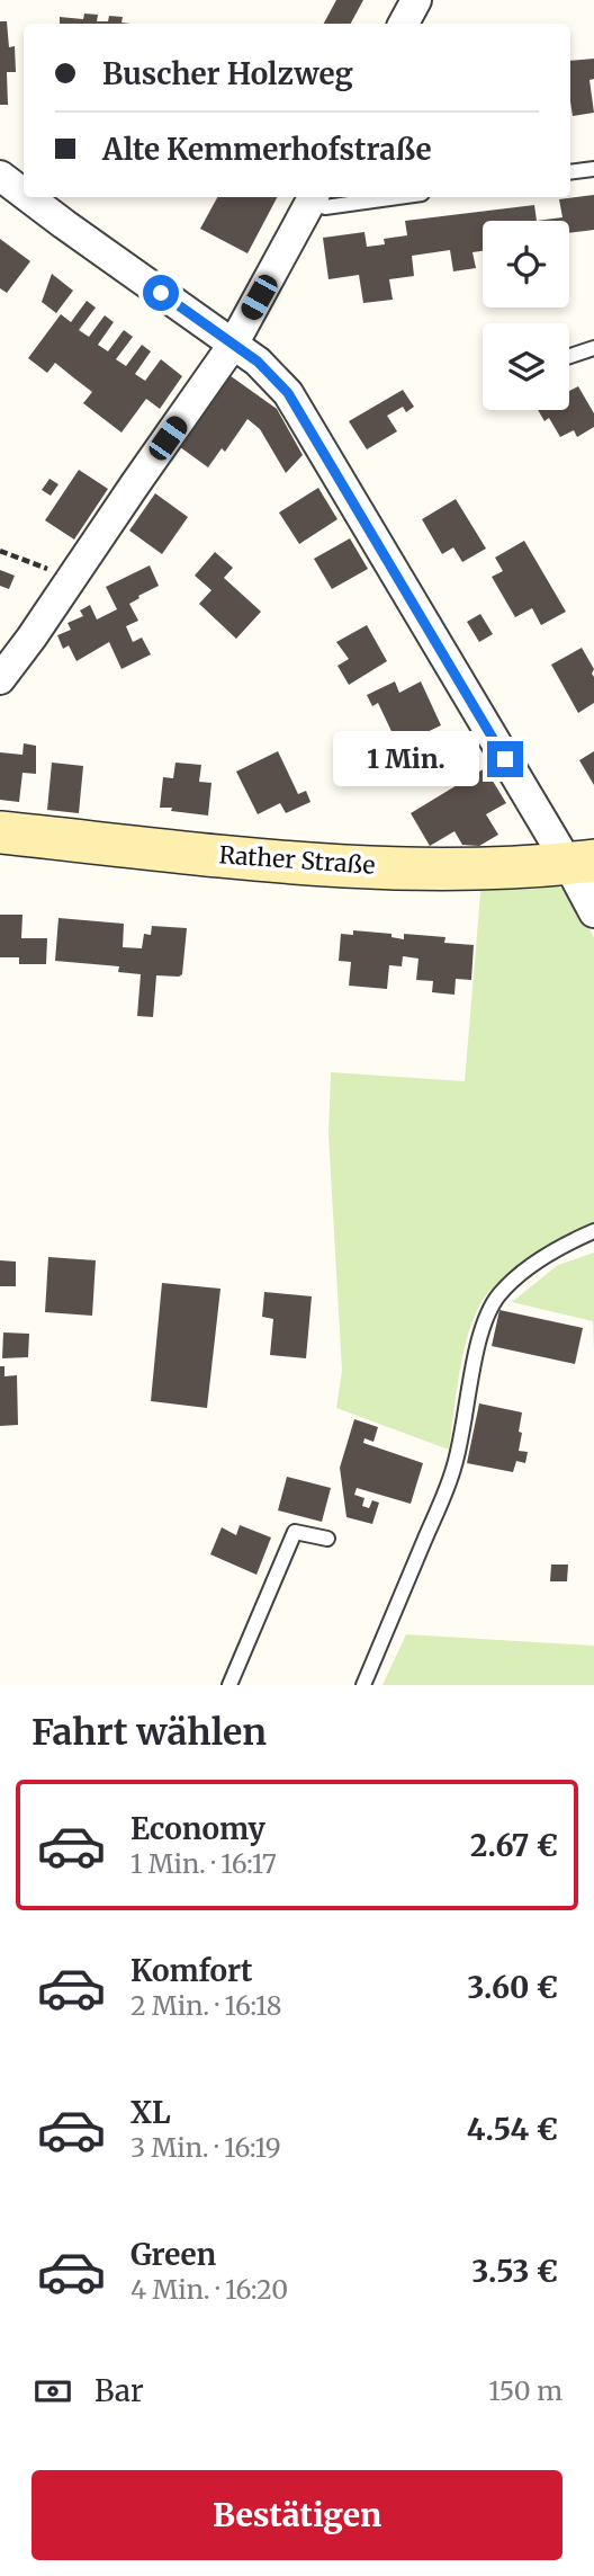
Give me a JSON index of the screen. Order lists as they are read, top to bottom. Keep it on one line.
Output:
{"streets":{"street":["Rather Straße"]},"page":{"banner":["Buscher Holzweg","Alte Kemmerhofstraße"],"bubble":"1 Min.","heading":"Fahrt wählen","list":[{"name":"Economy","note":"1 Min. · 16:17","value":"2.67 €"},{"name":"Komfort","note":"2 Min. · 16:18","value":"3.60 €"},{"name":"XL","note":"3 Min. · 16:19","value":"4.54 €"},{"name":"Green","note":"4 Min. · 16:20","value":"3.53 €"}],"pay":["Bar","150 m"],"buttons":"Bestätigen"}}
